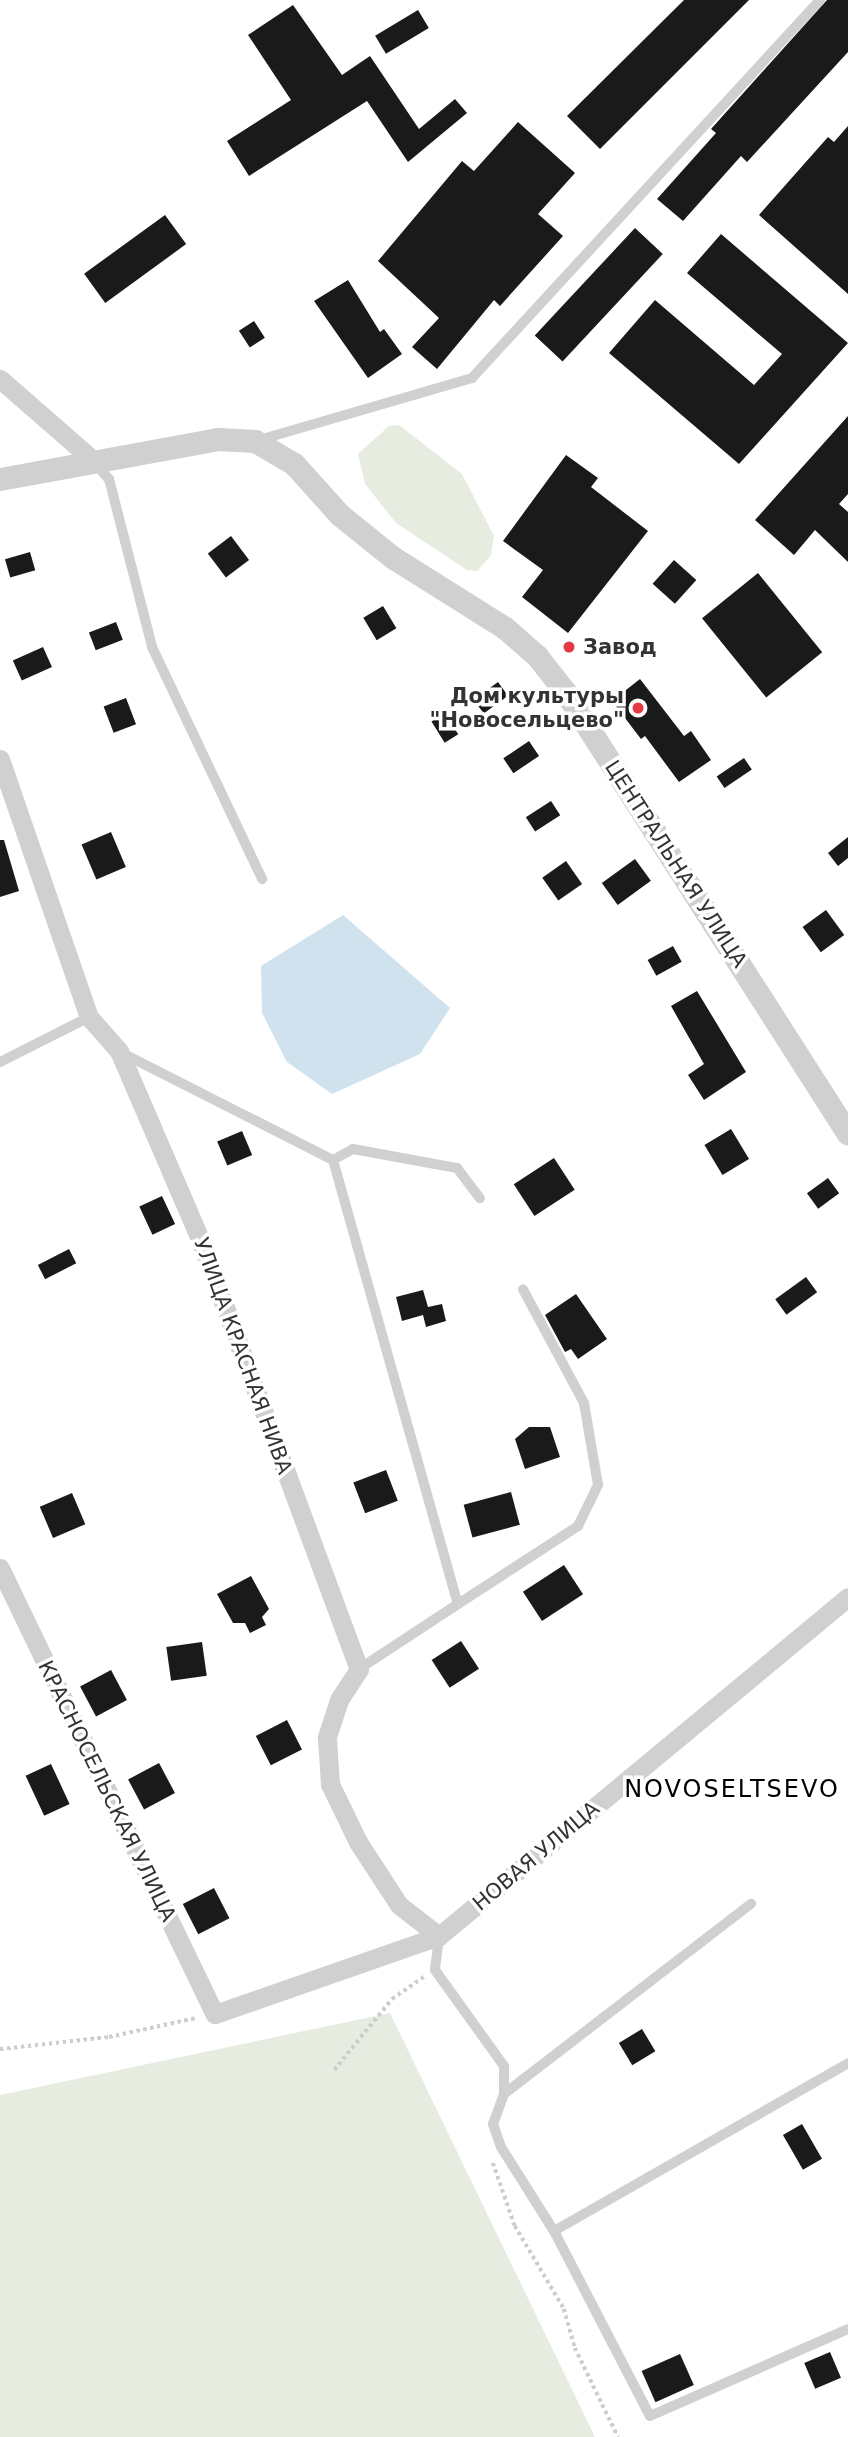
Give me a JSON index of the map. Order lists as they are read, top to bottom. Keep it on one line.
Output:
{"streets":{"street":["ЦЕНТРАЛЬНАЯ УЛИЦА","УЛИЦА КРАСНАЯ НИВА","КРАСНОСЕЛЬСКАЯ УЛИЦА","НОВАЯ УЛИЦА"]},"crossings":[["КРАСНОСЕЛЬСКАЯ УЛИЦА","НОВАЯ УЛИЦА"]],"districts":["NOVOSELTSEVO"],"places":["Завод","Дом культуры \"Новосельцево\""]}
